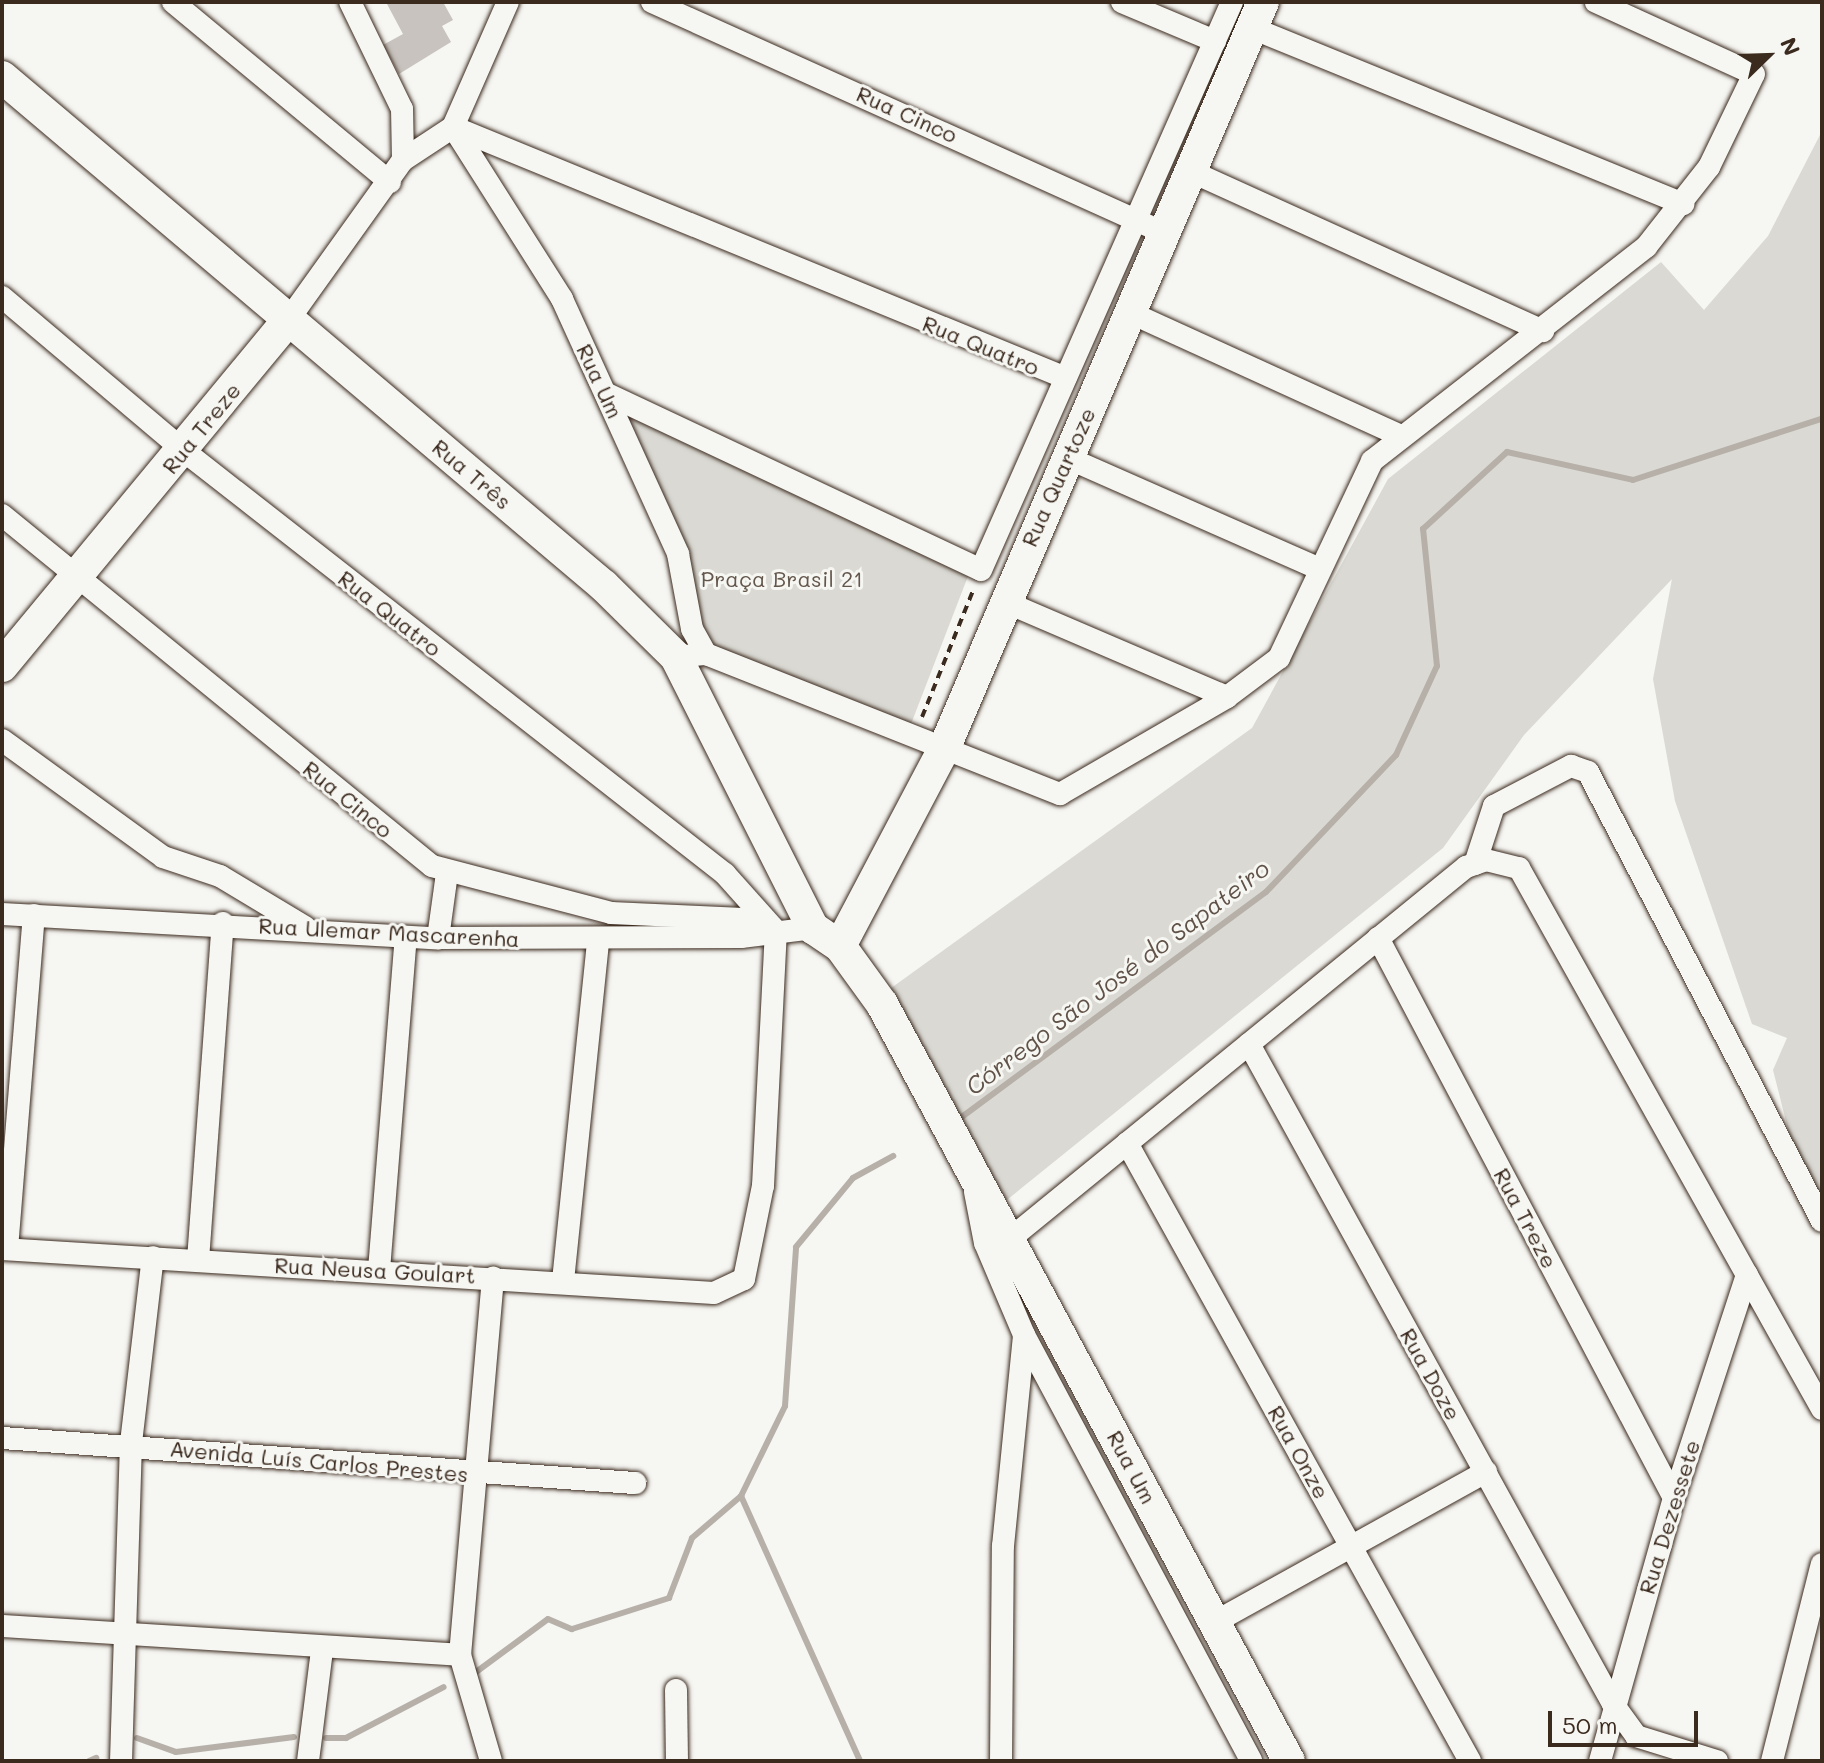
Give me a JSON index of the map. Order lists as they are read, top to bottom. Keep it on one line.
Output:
{"streets":{"street":["Rua Cinco","Rua Quatro","Rua Um","Rua Treze","Rua Três","Rua Quartoze","Rua Ulemar Mascarenha","Rua Neusa Goulart","Rua Doze","Rua Onze","Avenida Luís Carlos Prestes","Rua Dezessete"]},"crossings":[["Rua Cinco","Rua Quatro"],["Rua Cinco","Rua Treze"],["Rua Cinco","Rua Quartoze"],["Rua Cinco","Rua Ulemar Mascarenha"],["Rua Cinco","Rua Neusa Goulart"],["Rua Quatro","Rua Um"],["Rua Quatro","Rua Treze"],["Rua Quatro","Rua Quartoze"],["Rua Quatro","Rua Ulemar Mascarenha"],["Rua Quatro","Rua Neusa Goulart"],["Rua Um","Rua Três"],["Rua Um","Rua Quartoze"],["Rua Treze","Rua Três"],["Rua Treze","Rua Dezessete"],["Rua Ulemar Mascarenha","Rua Neusa Goulart"],["Rua Doze","Rua Dezessete"]],"water":["Córrego São José do Sapateiro"],"parks":["Praça Brasil 21"],"scale_bar":"50 m","north":"top right"}
